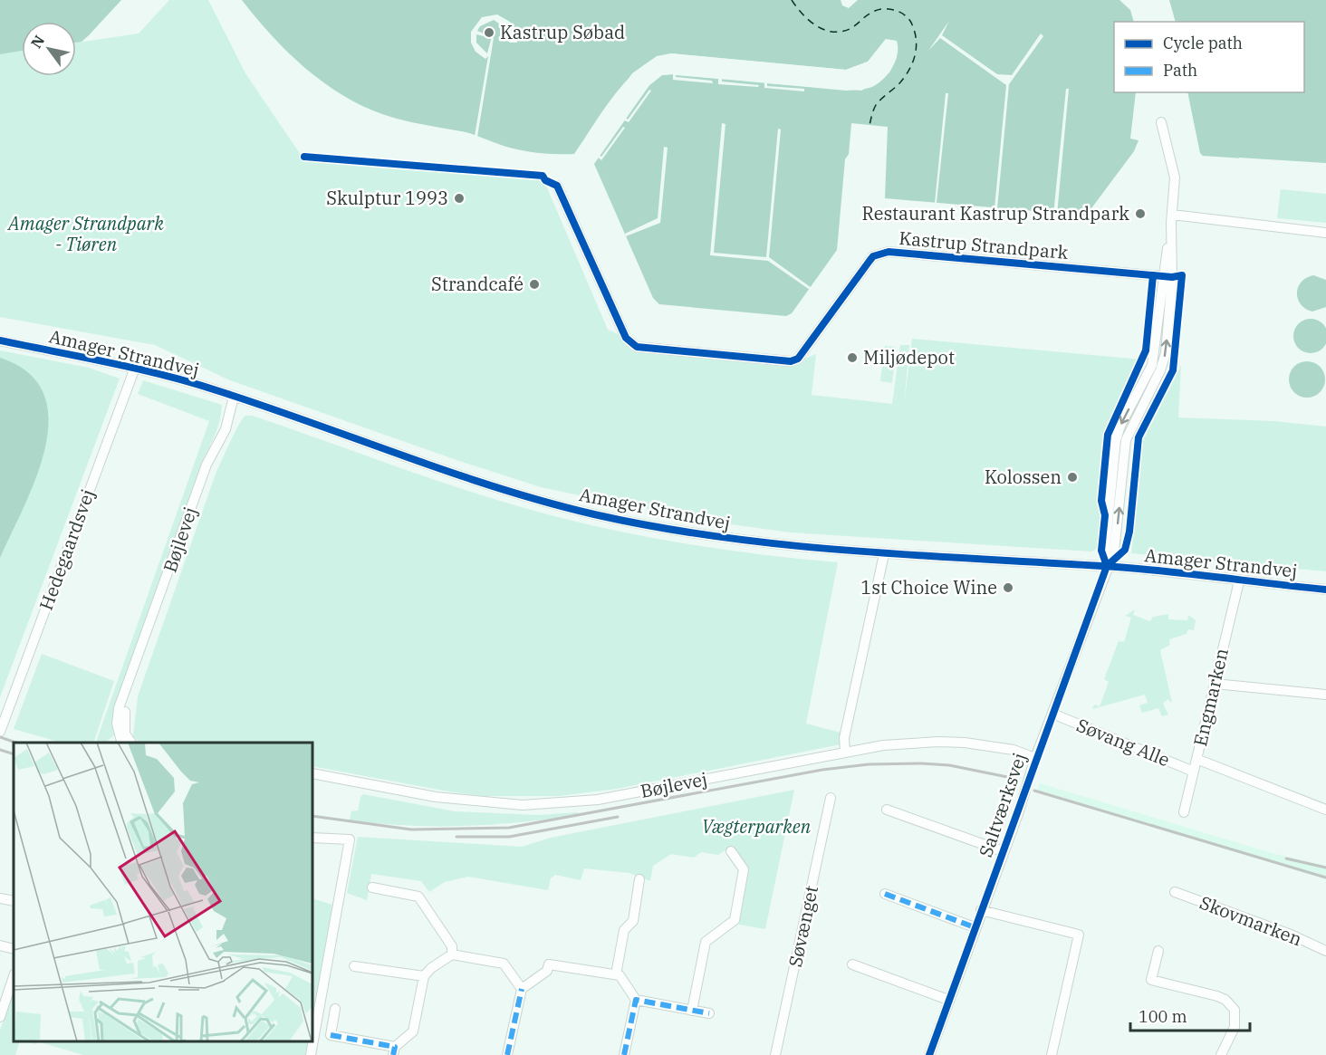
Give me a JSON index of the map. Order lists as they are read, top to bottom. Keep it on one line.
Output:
{"streets":{"street":["Kastrup Strandpark","Amager Strandvej","Bøjlevej","Hedegaardsvej","Engmarken","Søvang Alle","Saltværksvej","Skovmarken","Søvænget"]},"crossings":[["Amager Strandvej","Bøjlevej"],["Amager Strandvej","Hedegaardsvej"],["Amager Strandvej","Engmarken"],["Amager Strandvej","Saltværksvej"],["Bøjlevej","Saltværksvej"],["Engmarken","Søvang Alle"],["Søvang Alle","Saltværksvej"]],"parks":["Amager Strandpark - Tiøren","Vægterparken"],"places":["Kastrup Søbad","Skulptur 1993","Restaurant Kastrup Strandpark","Strandcafé","Miljødepot","Kolossen","1st Choice Wine"],"legend":["Cycle path","Path"],"scale_bar":"100 m","north":"top left"}
